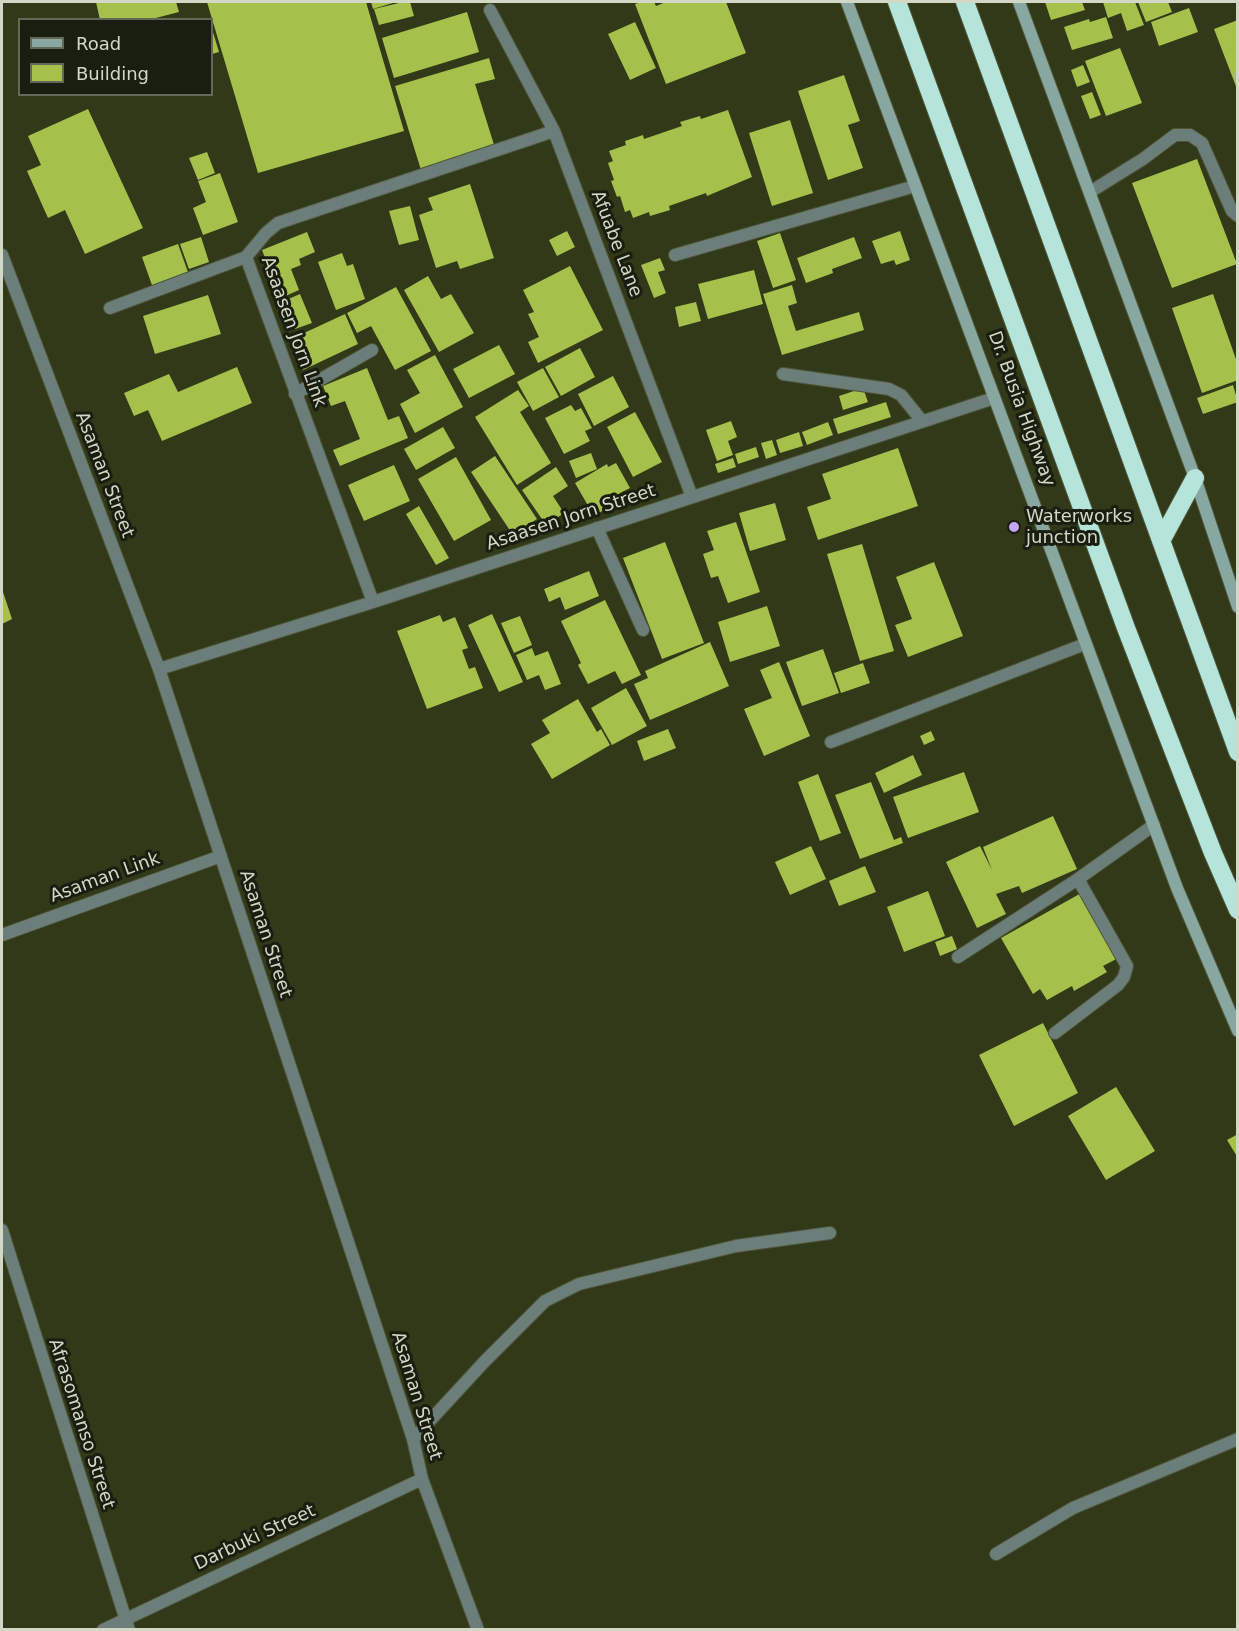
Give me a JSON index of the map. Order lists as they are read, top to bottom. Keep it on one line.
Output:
{"streets":{"highway":["Dr. Busia Highway"],"street":["Afuabe Lane","Asaasen Jorn Link","Asaman Street","Asaasen Jorn Street","Asaman Link","Afrasomanso Street","Darbuki Street"]},"crossings":[["Afuabe Lane","Asaasen Jorn Link"],["Afuabe Lane","Asaasen Jorn Street"],["Asaasen Jorn Link","Asaasen Jorn Street"],["Dr. Busia Highway","Asaasen Jorn Street"],["Asaman Street","Asaasen Jorn Street"],["Asaman Street","Asaman Link"],["Asaman Street","Darbuki Street"],["Afrasomanso Street","Darbuki Street"]],"places":["Waterworks junction"],"legend":["Road","Building"]}
